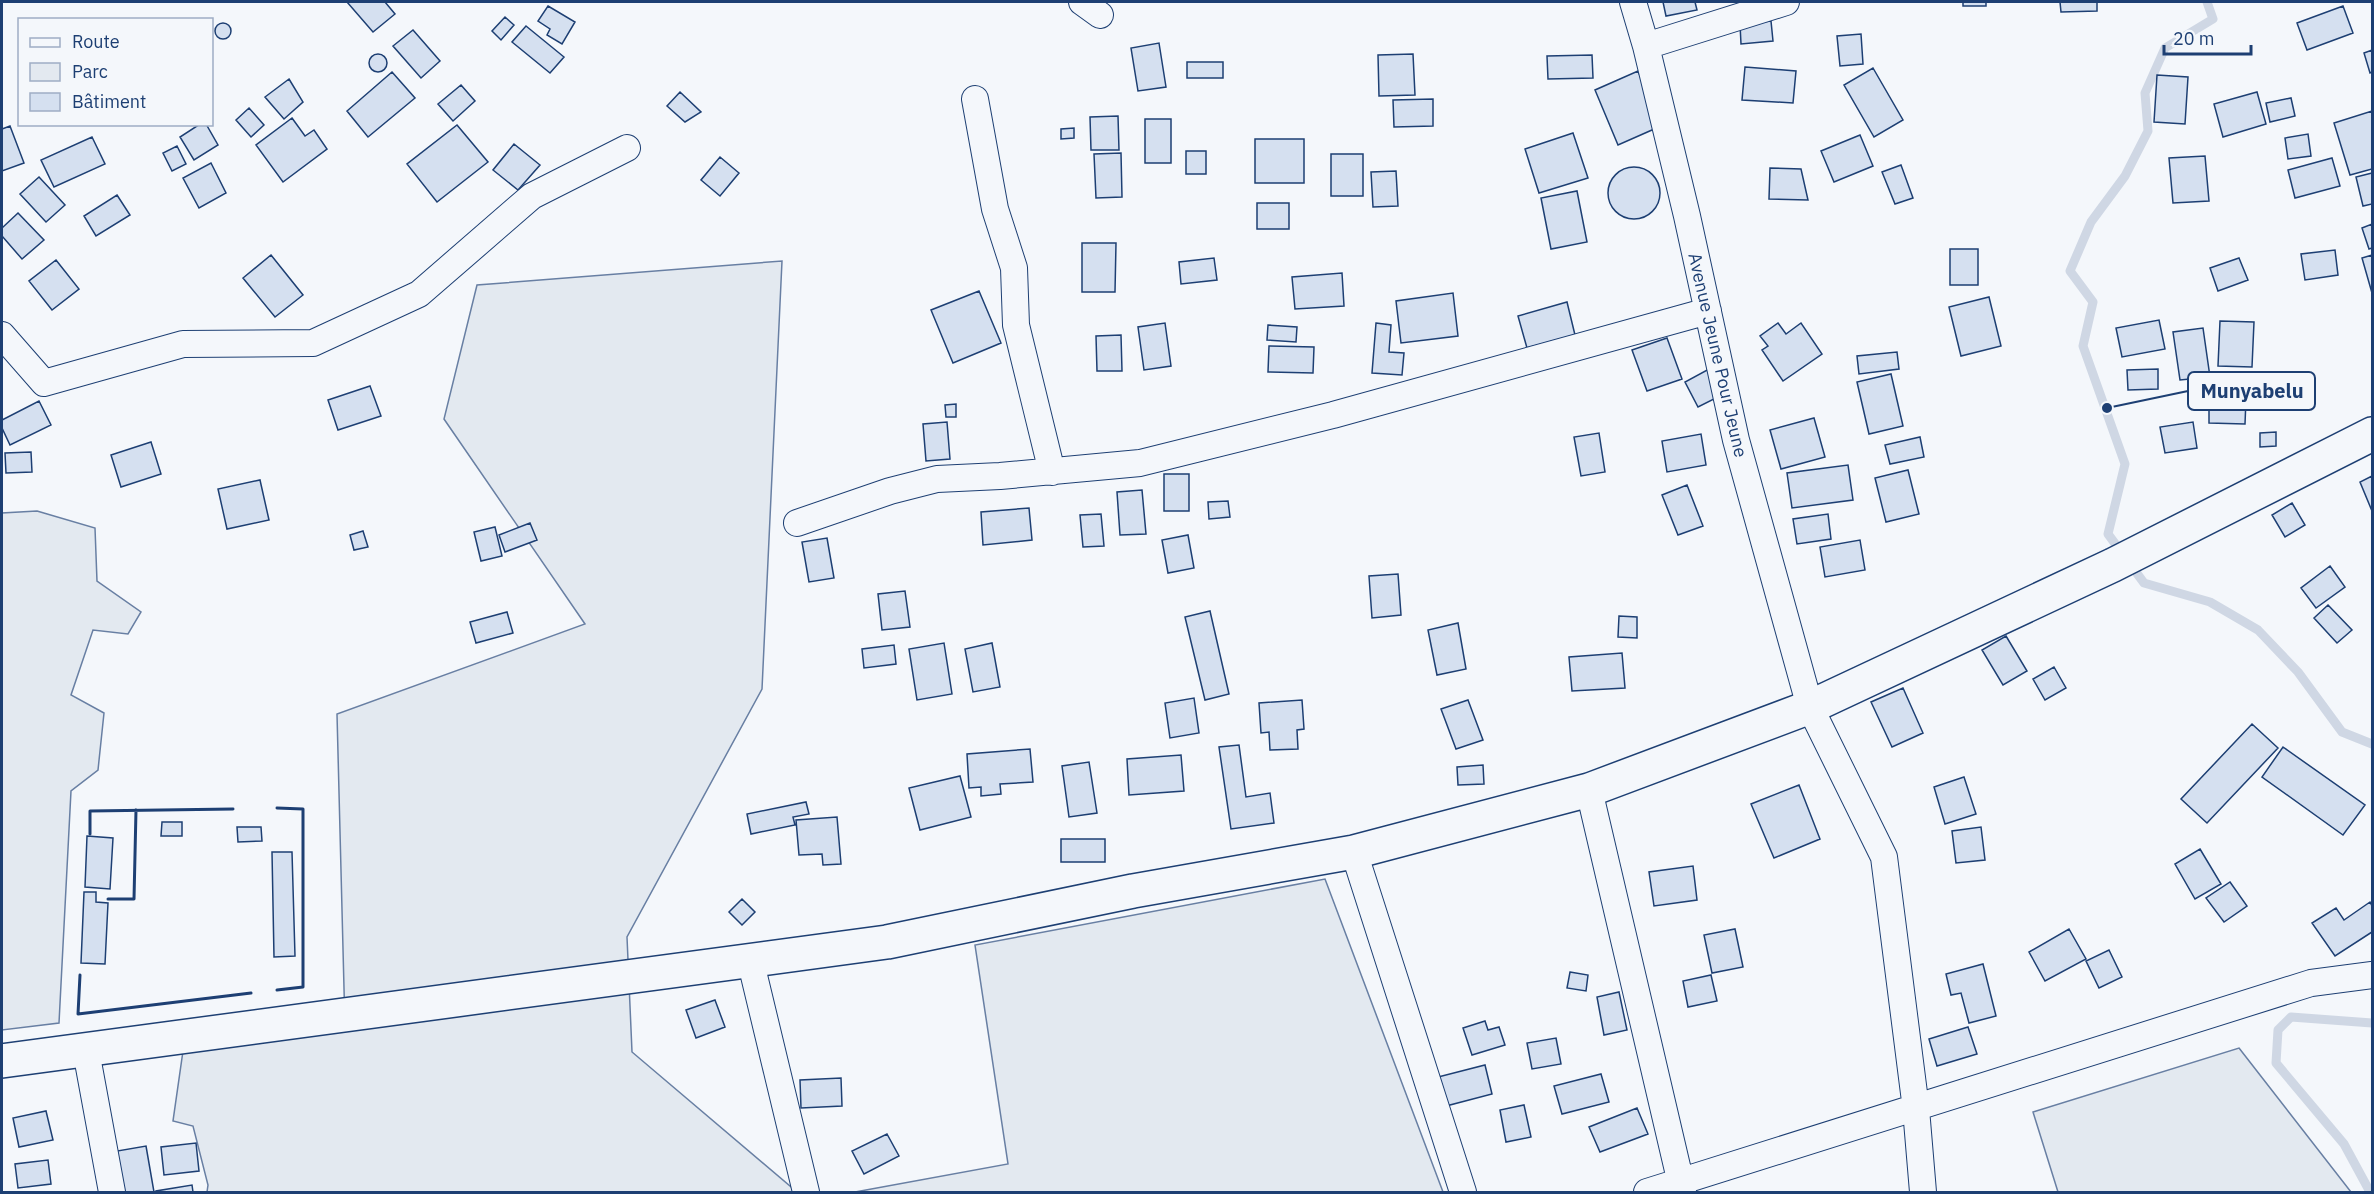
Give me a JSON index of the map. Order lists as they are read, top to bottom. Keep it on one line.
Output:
{"streets":{"street":["Avenue Jeune Pour Jeune"]},"places":["Munyabelu"],"legend":["Route","Parc","Bâtiment"],"scale_bar":"20 m"}
